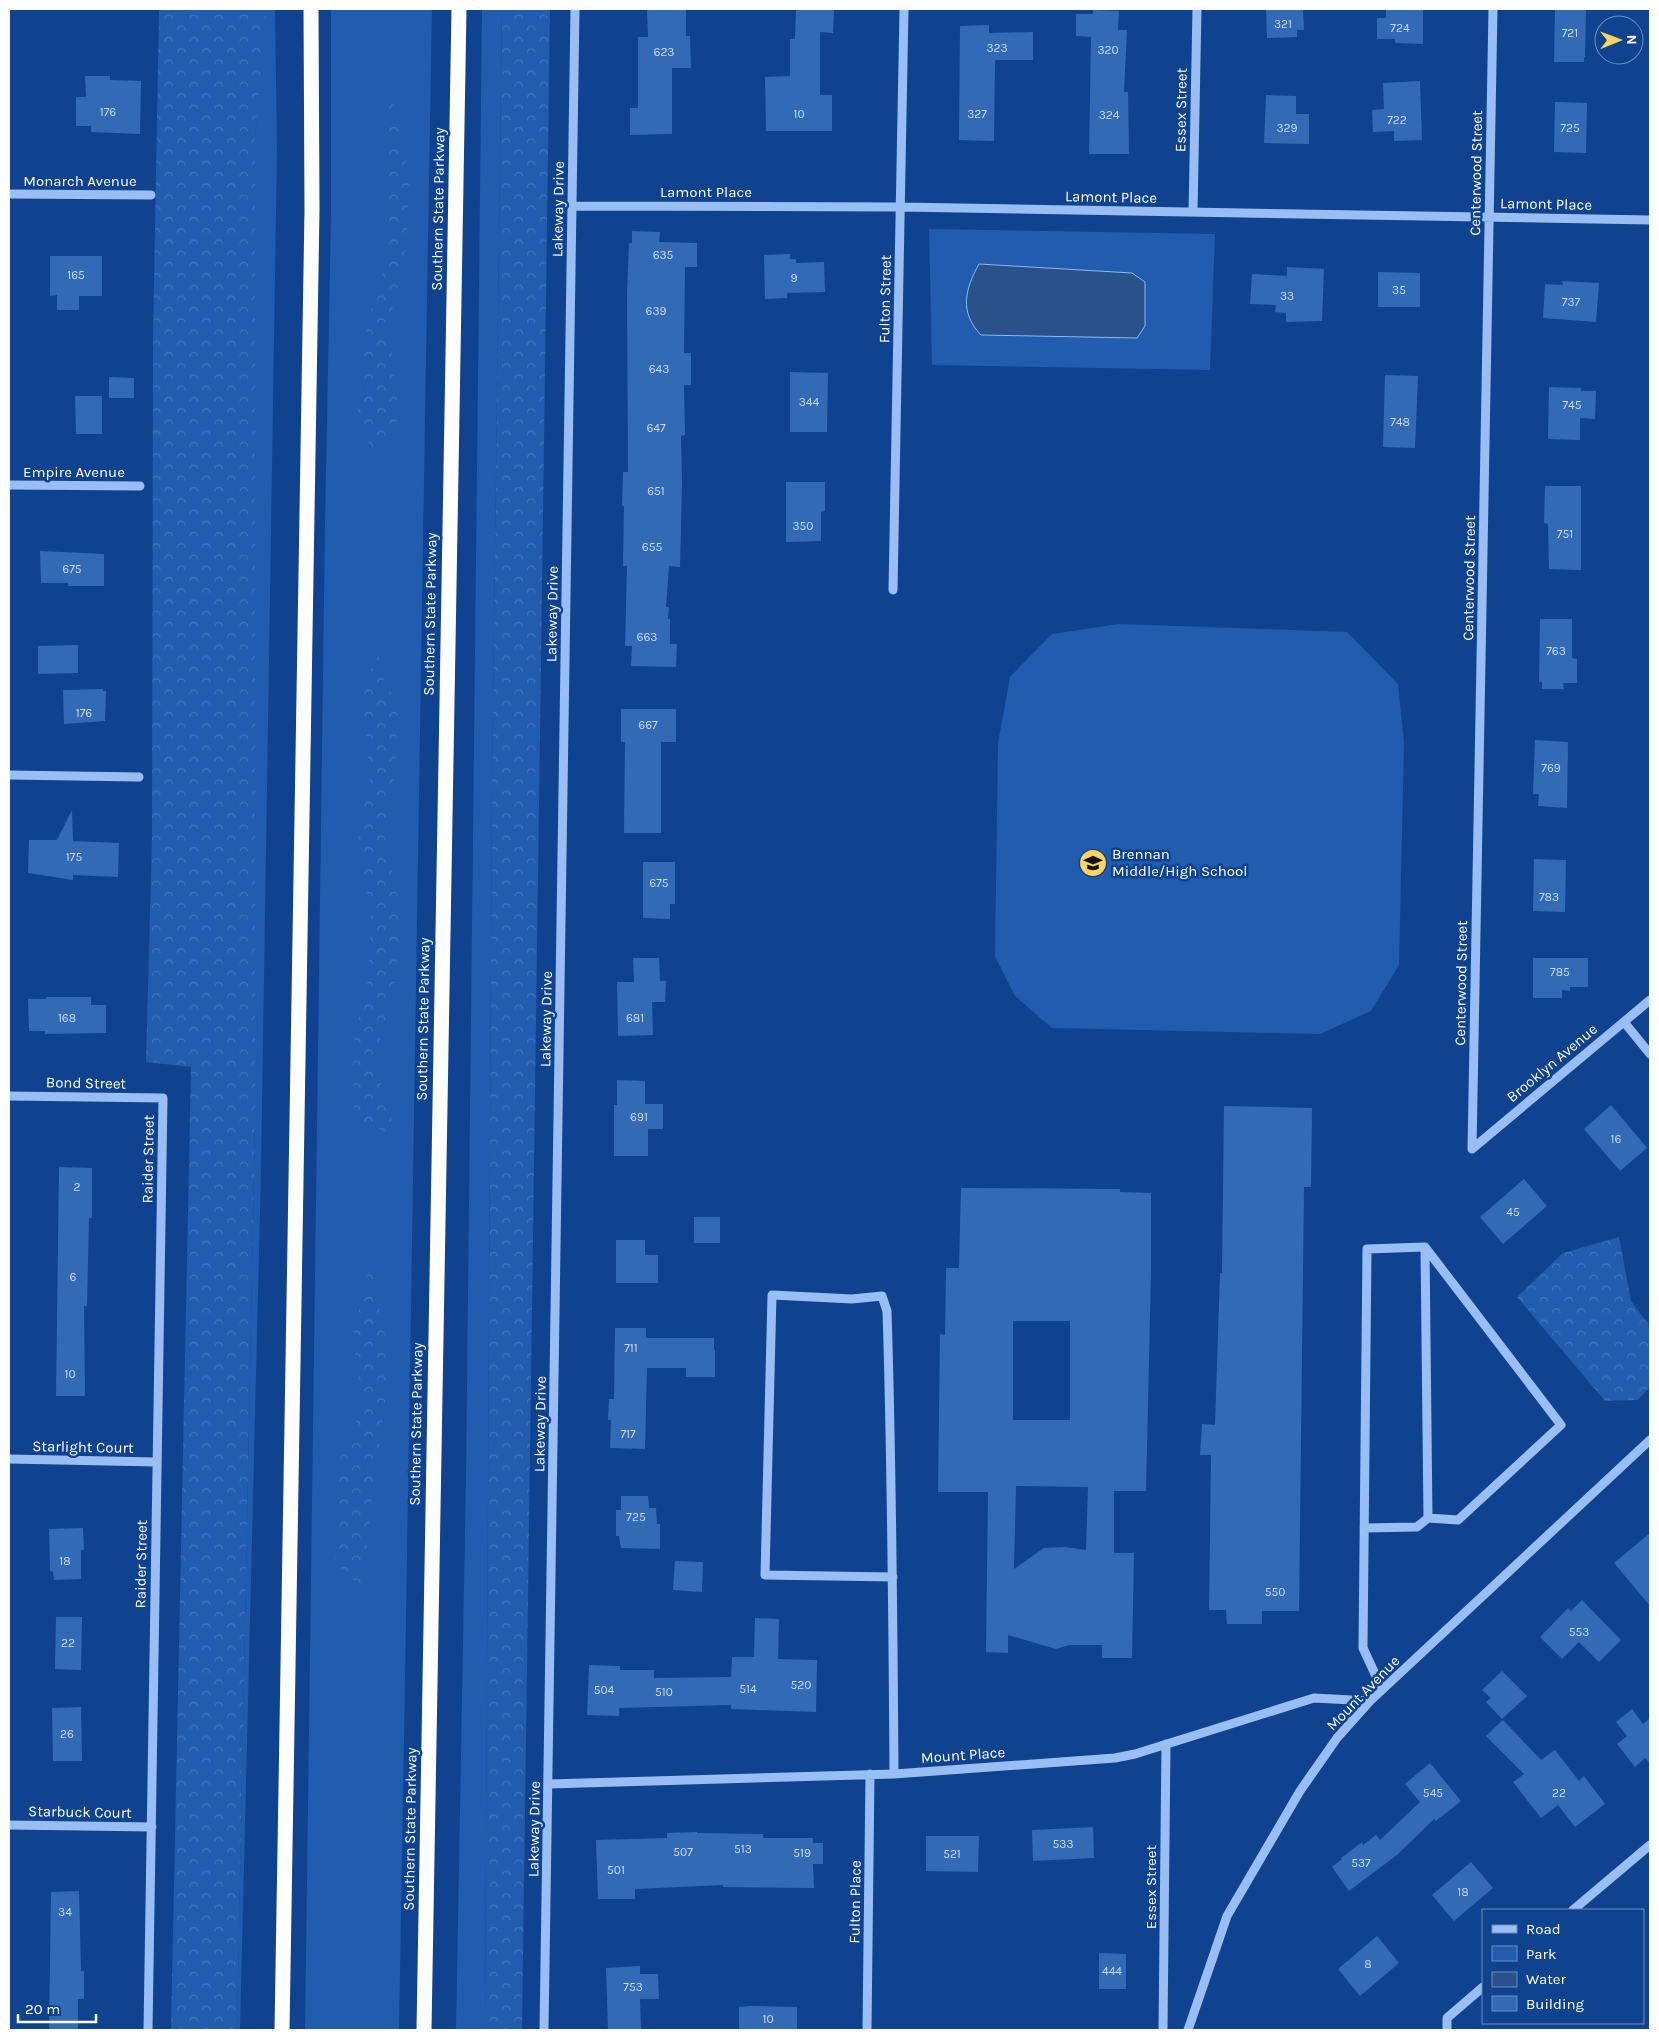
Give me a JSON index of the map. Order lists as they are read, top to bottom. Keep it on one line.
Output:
{"streets":{"highway":["Southern State Parkway"],"street":["Essex Street","Centerwood Street","Monarch Avenue","Lamont Place","Lakeway Drive","Fulton Street","Empire Avenue","Brooklyn Avenue","Bond Street","Raider Street","Starlight Court","Mount Avenue","Mount Place","Starbuck Court","Fulton Place"]},"crossings":[["Essex Street","Lamont Place"],["Essex Street","Mount Place"],["Centerwood Street","Lamont Place"],["Centerwood Street","Brooklyn Avenue"],["Lamont Place","Lakeway Drive"],["Lamont Place","Fulton Street"],["Lakeway Drive","Mount Place"],["Bond Street","Raider Street"],["Raider Street","Starlight Court"],["Raider Street","Starbuck Court"],["Mount Avenue","Mount Place"],["Mount Place","Fulton Place"]],"places":{"school or university":["Brennan Middle/High School"]},"house_numbers":["321","724","721","323","320","623","176","10","327","324","722","329","725","635","165","9","35","33","737","639","643","344","745","748","647","651","350","751","655","675","663","763","176","667","769","175","675","783","785","168","681","691","16","2","45","6","711","10","717","725","18","550","553","22","520","514","504","510","26","545","22","533","513","507","519","521","537","501","18","34","8","444","753","10"],"legend":["Road","Park","Water","Building"],"scale_bar":"20 m","north":"right"}
